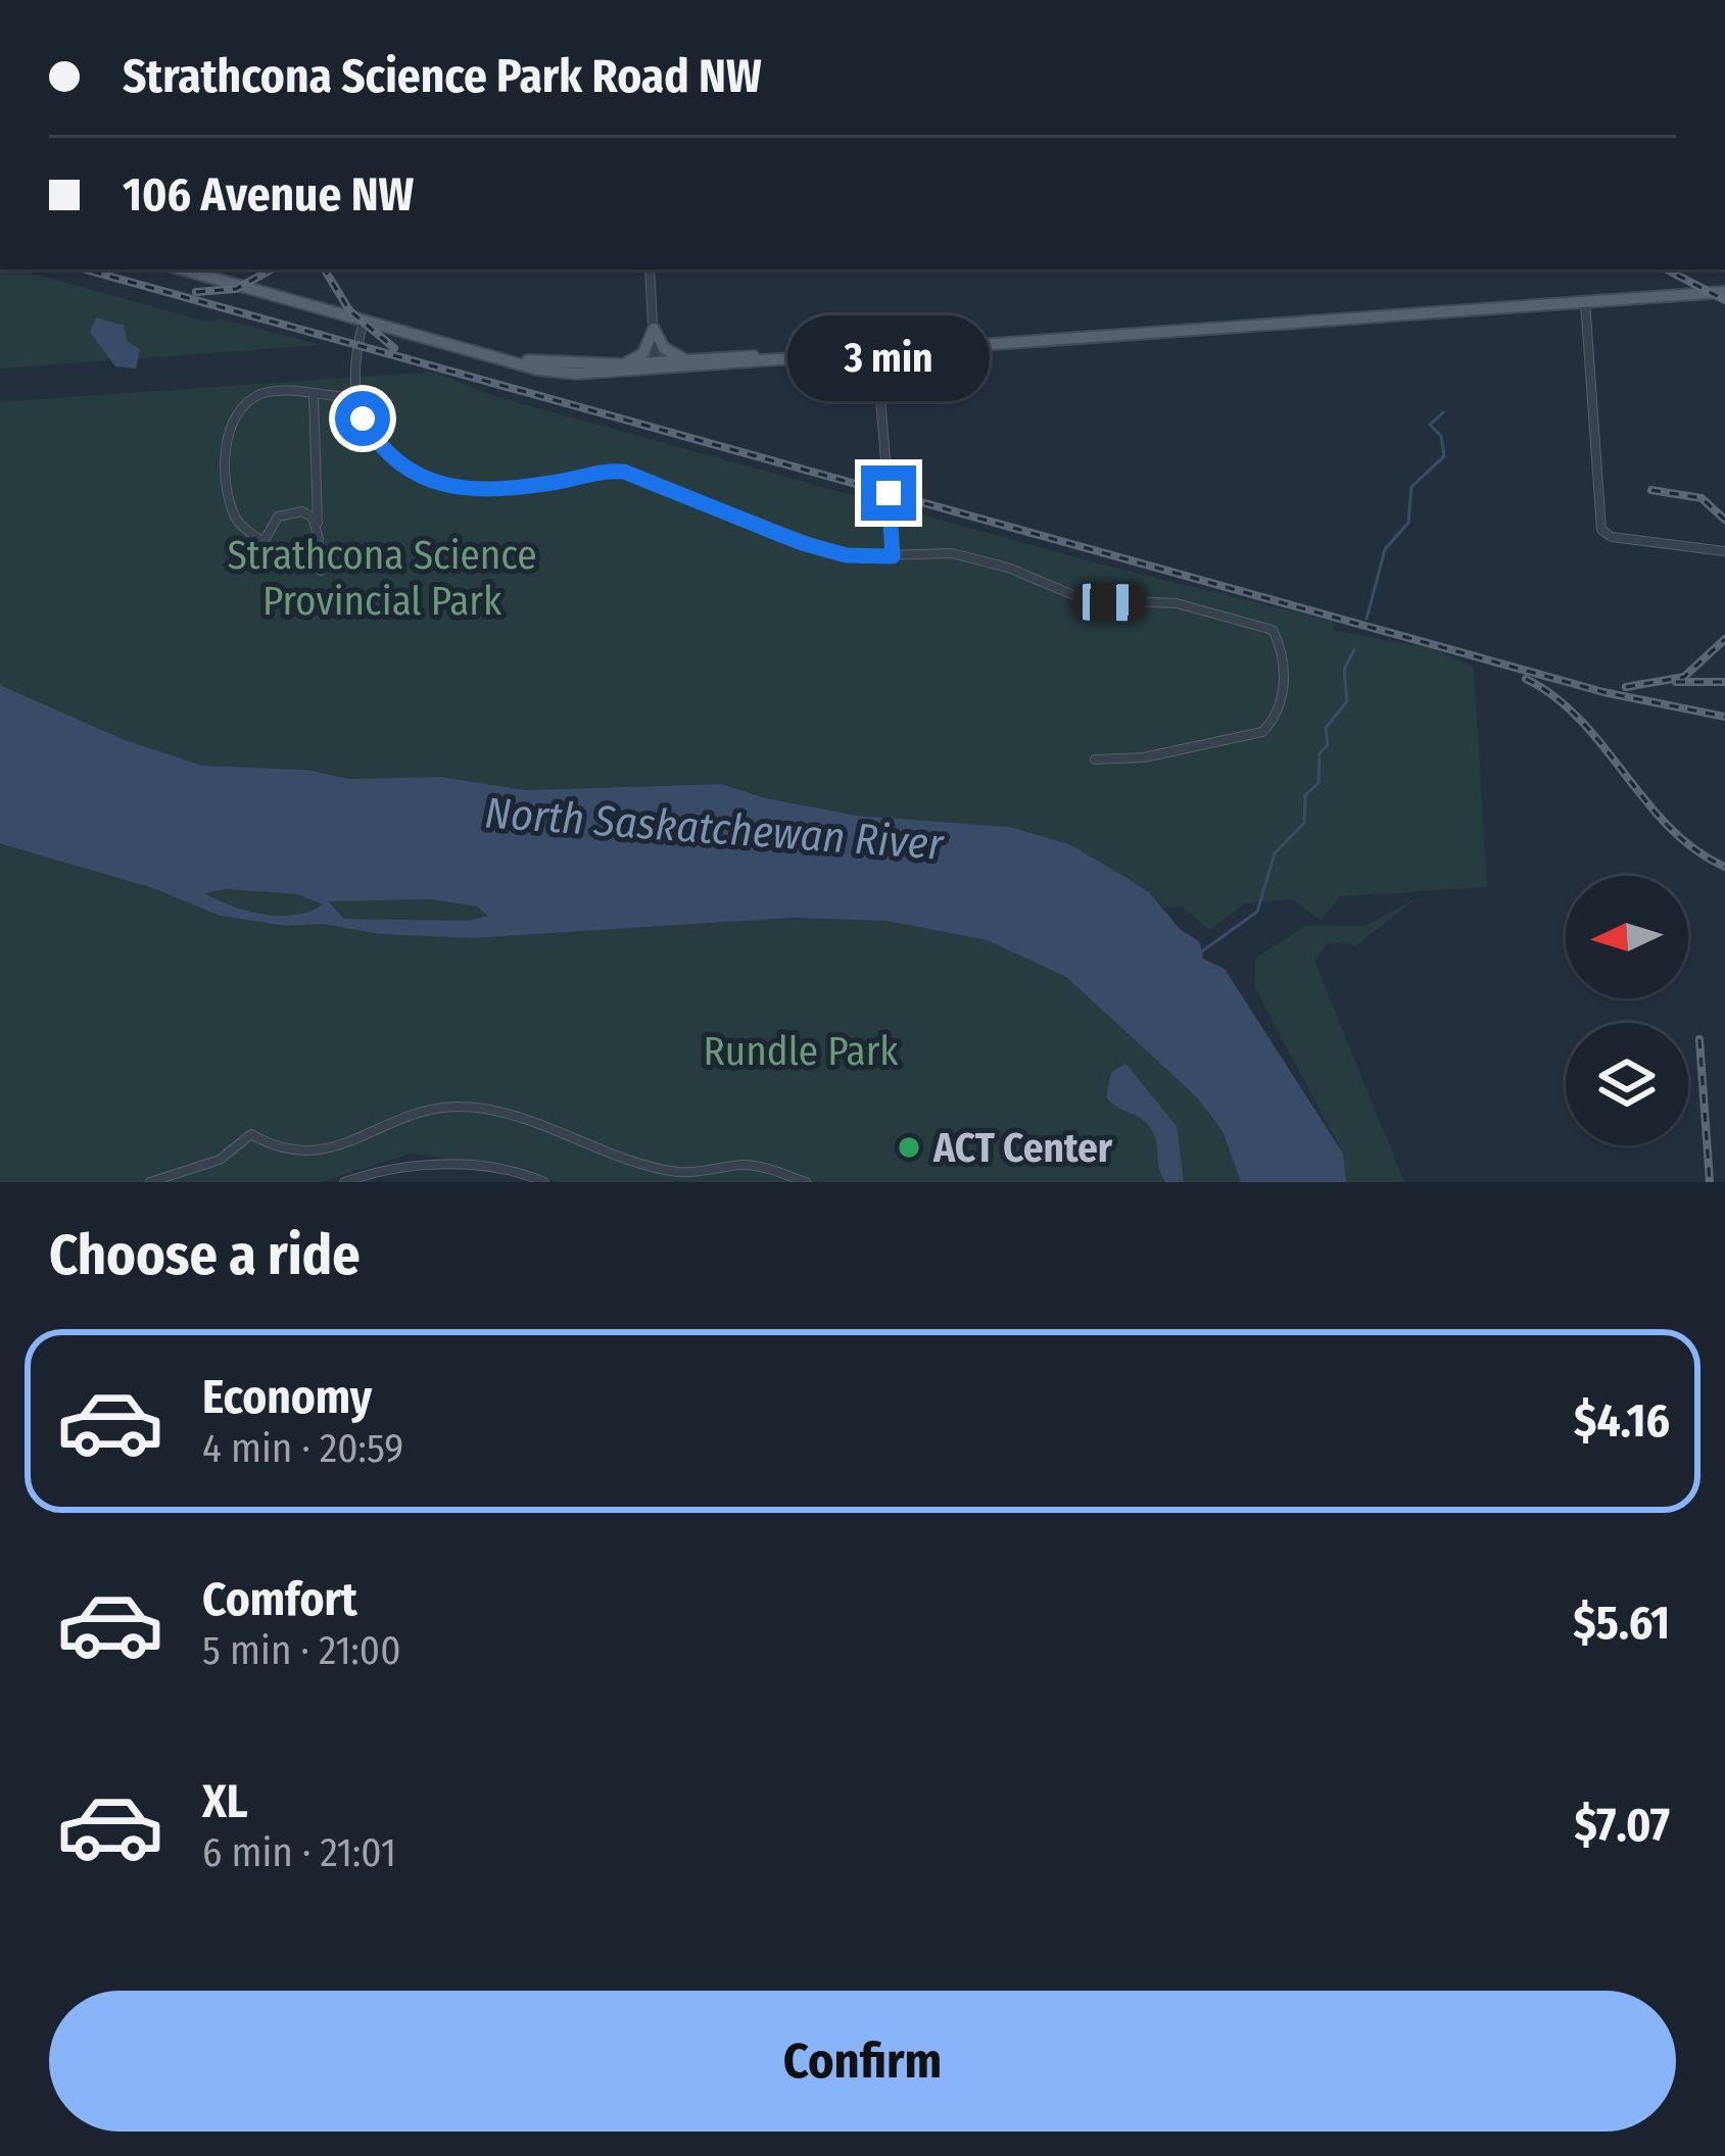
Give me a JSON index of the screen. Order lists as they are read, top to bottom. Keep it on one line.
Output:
{"water":["North Saskatchewan River"],"parks":["Strathcona Science Provincial Park","Rundle Park"],"places":["ACT Center"],"north":"left","page":{"banner":["Strathcona Science Park Road NW","106 Avenue NW"],"bubble":"3 min","heading":"Choose a ride","list":[{"name":"Economy","note":"4 min · 20:59","value":"$4.16"},{"name":"Comfort","note":"5 min · 21:00","value":"$5.61"},{"name":"XL","note":"6 min · 21:01","value":"$7.07"}],"buttons":"Confirm"}}
